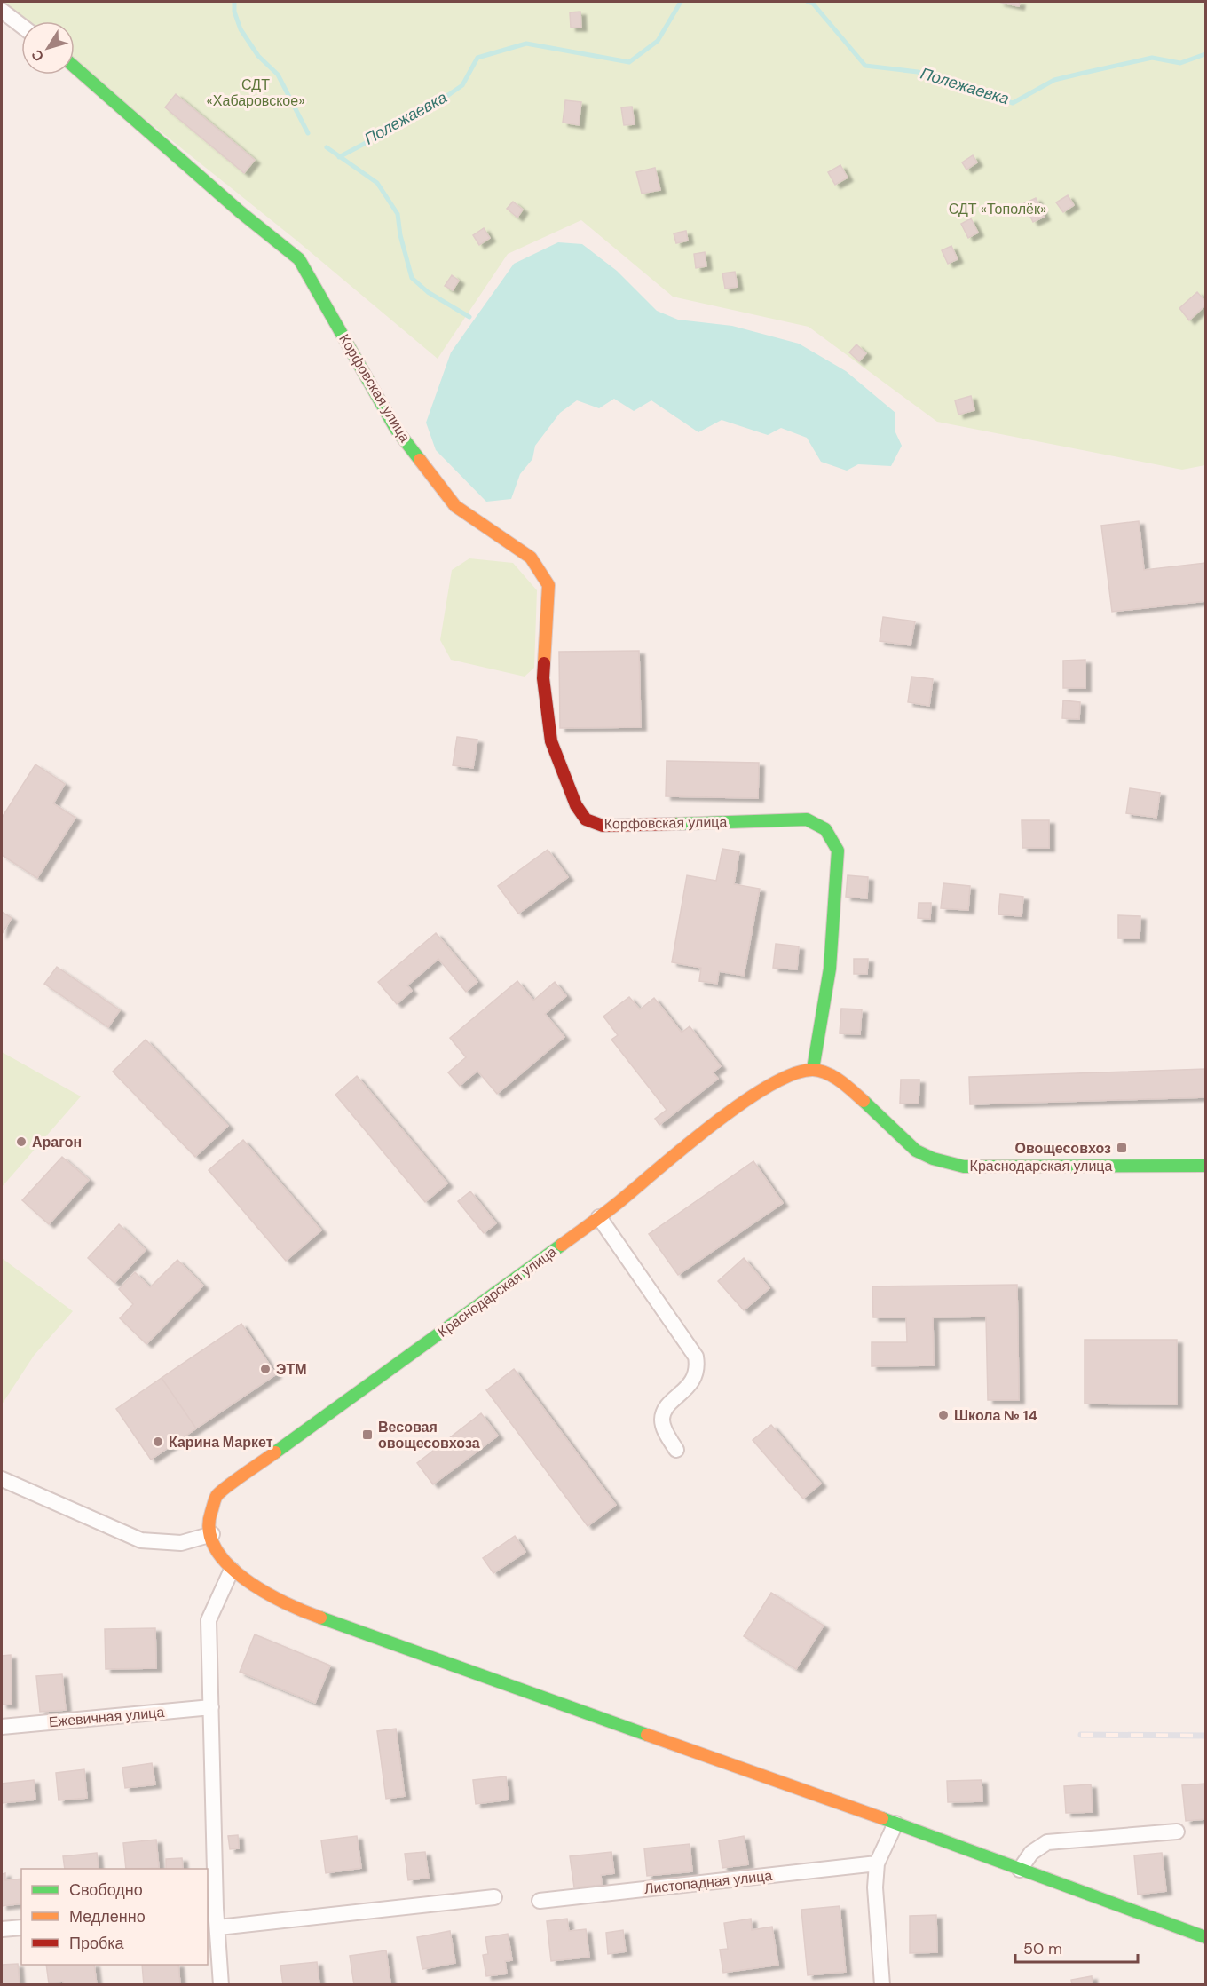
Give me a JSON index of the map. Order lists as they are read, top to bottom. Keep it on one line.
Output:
{"streets":{"street":["Корфовская улица","Краснодарская улица","Ежевичная улица","Листопадная улица"]},"crossings":[["Корфовская улица","Краснодарская улица"]],"water":["Полежаевка"],"parks":["СДТ «Хабаровское»","СДТ «Тополёк»"],"places":{"other":["Арагон","ЭТМ","Школа № 14","Карина Маркет"],"transit":["Овощесовхоз","Весовая овощесовхоза"]},"legend":["Свободно","Медленно","Пробка"],"scale_bar":"50 m","north":"bottom left"}
